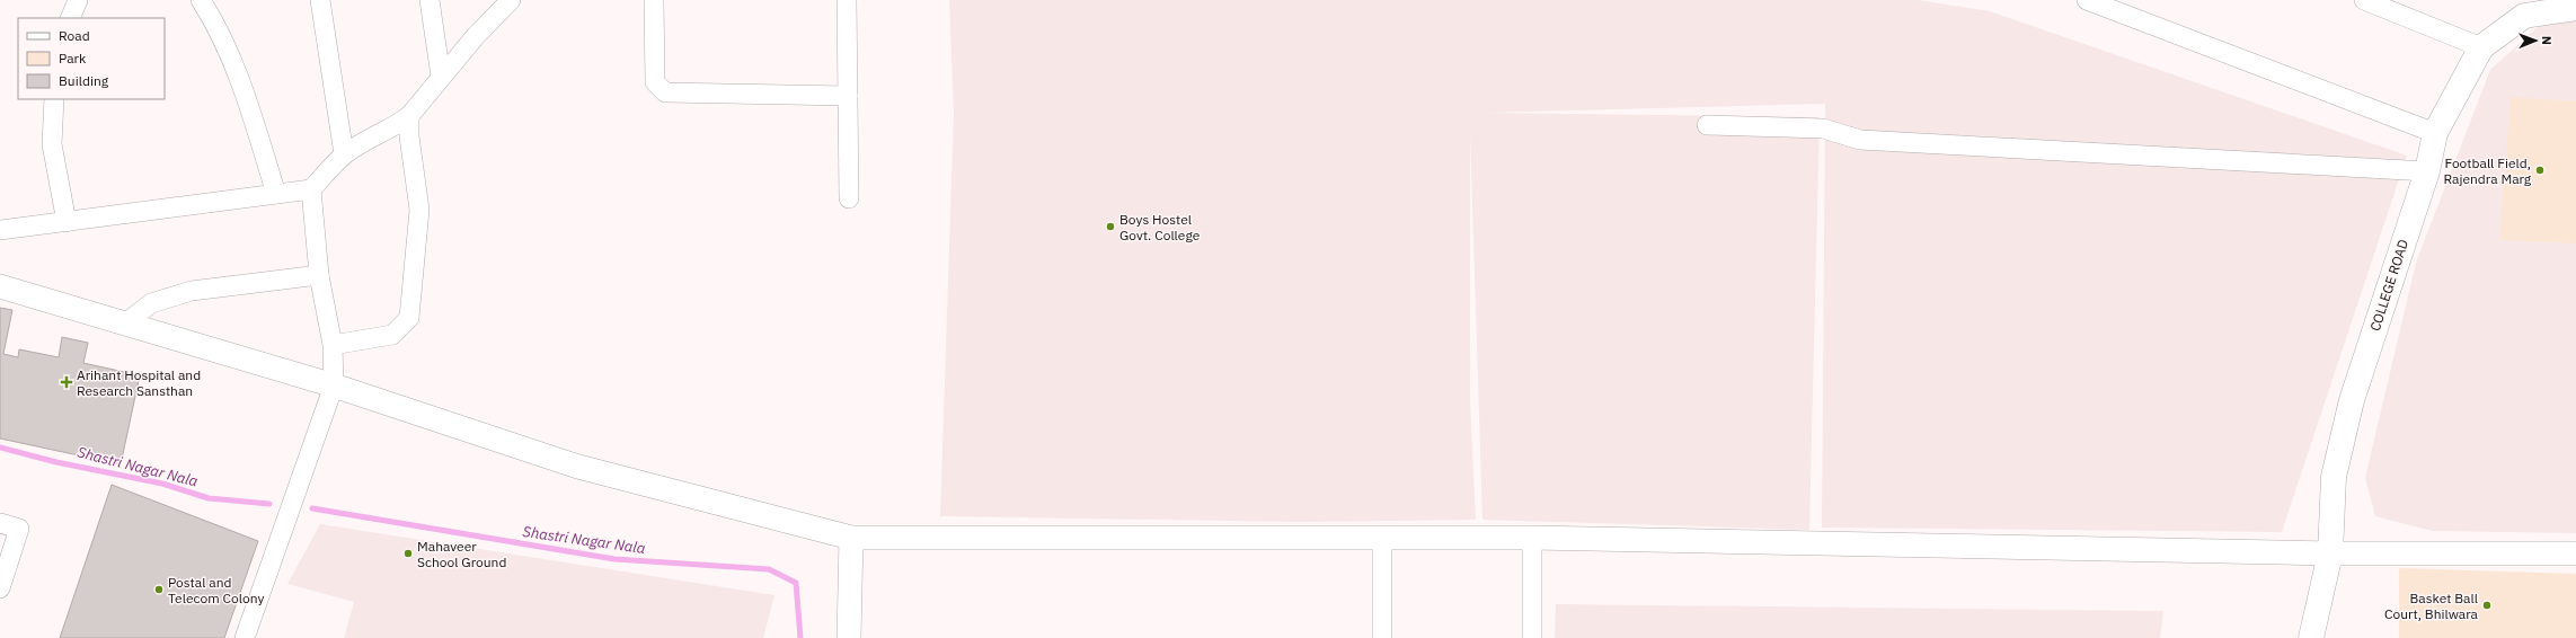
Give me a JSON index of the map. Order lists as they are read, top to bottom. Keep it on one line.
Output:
{"streets":{"main road":["COLLEGE ROAD"]},"water":["Shastri Nagar Nala"],"places":{"other":["Football Field, Rajendra Marg","Boys Hostel Govt. College","Mahaveer School Ground","Postal and Telecom Colony","Basket Ball Court, Bhilwara"],"health":["Arihant Hospital and Research Sansthan"]},"legend":["Road","Park","Building"],"north":"right"}
